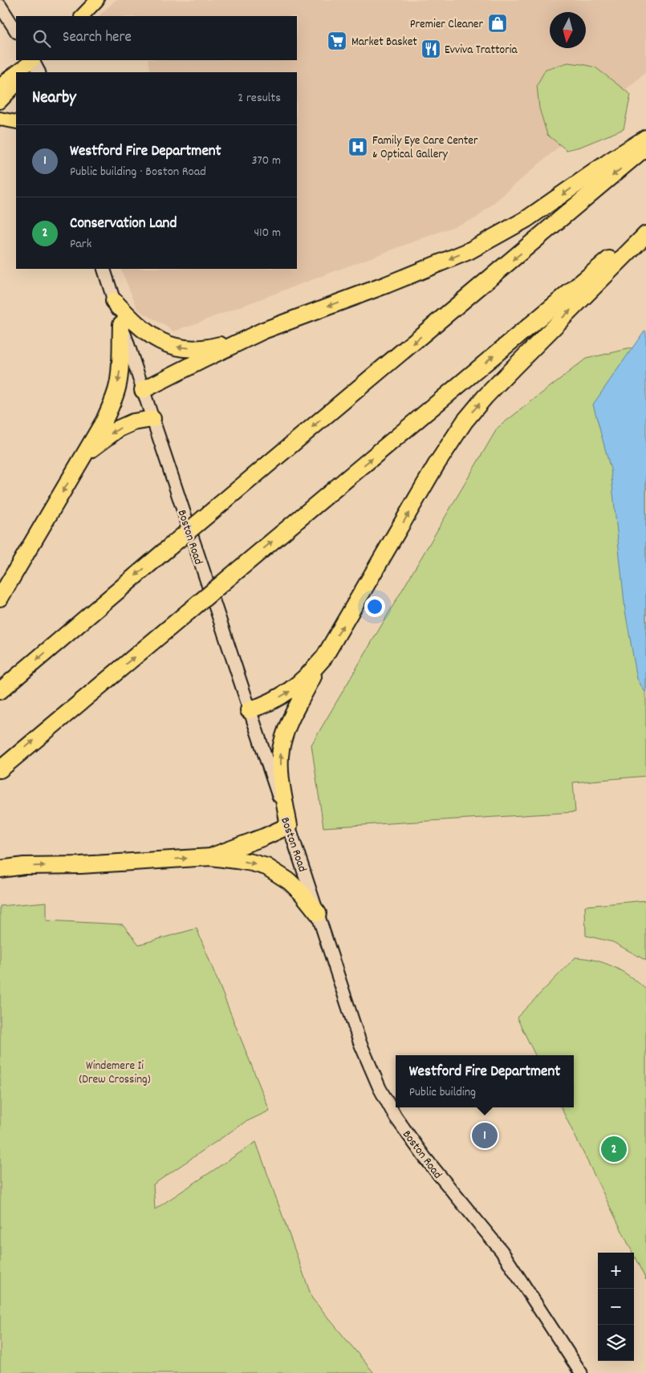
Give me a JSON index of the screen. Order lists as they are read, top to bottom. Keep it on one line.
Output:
{"streets":{"main road":["Boston Road"]},"parks":["Windemere Ii (Drew Crossing)"],"places":{"shop":["Premier Cleaner"],"supermarket":["Market Basket"],"restaurant":["Evviva Trattoria"],"hospital":["Family Eye Care Center & Optical Gallery"]},"north":"bottom","page":{"search":"Search here","heading":["Nearby","2 results"],"list":[{"mark":"1","name":"Westford Fire Department","note":"Public building · Boston Road","value":"370 m"},{"mark":"2","name":"Conservation Land","note":"Park","value":"410 m"}],"popup":["Westford Fire Department","Public building"],"pins":["1","2"],"map_buttons":["+","−"]}}
